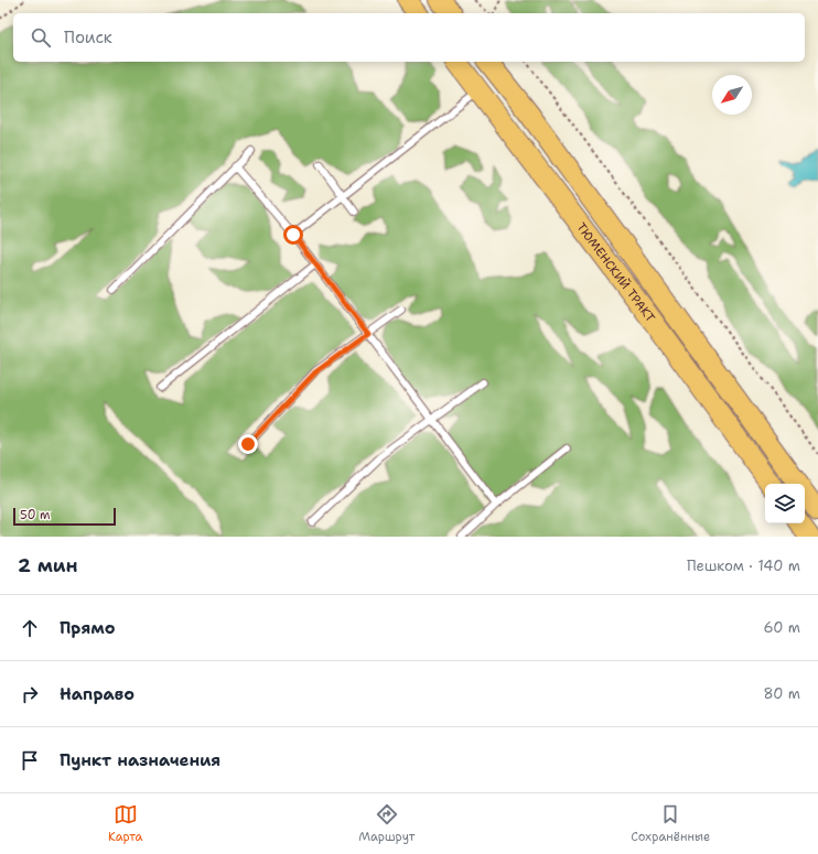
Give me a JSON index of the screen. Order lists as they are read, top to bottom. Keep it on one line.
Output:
{"streets":{"main road":["ТЮМЕНСКИЙ ТРАКТ"]},"scale_bar":"50 m","north":"bottom left","page":{"search":"Поиск","scale":"50 m","heading":["2 мин","Пешком · 140 m"],"list":[["Прямо","60 m"],["Направо","80 m"],"Пункт назначения"],"nav":["Карта","Маршрут","Сохранённые"]}}
